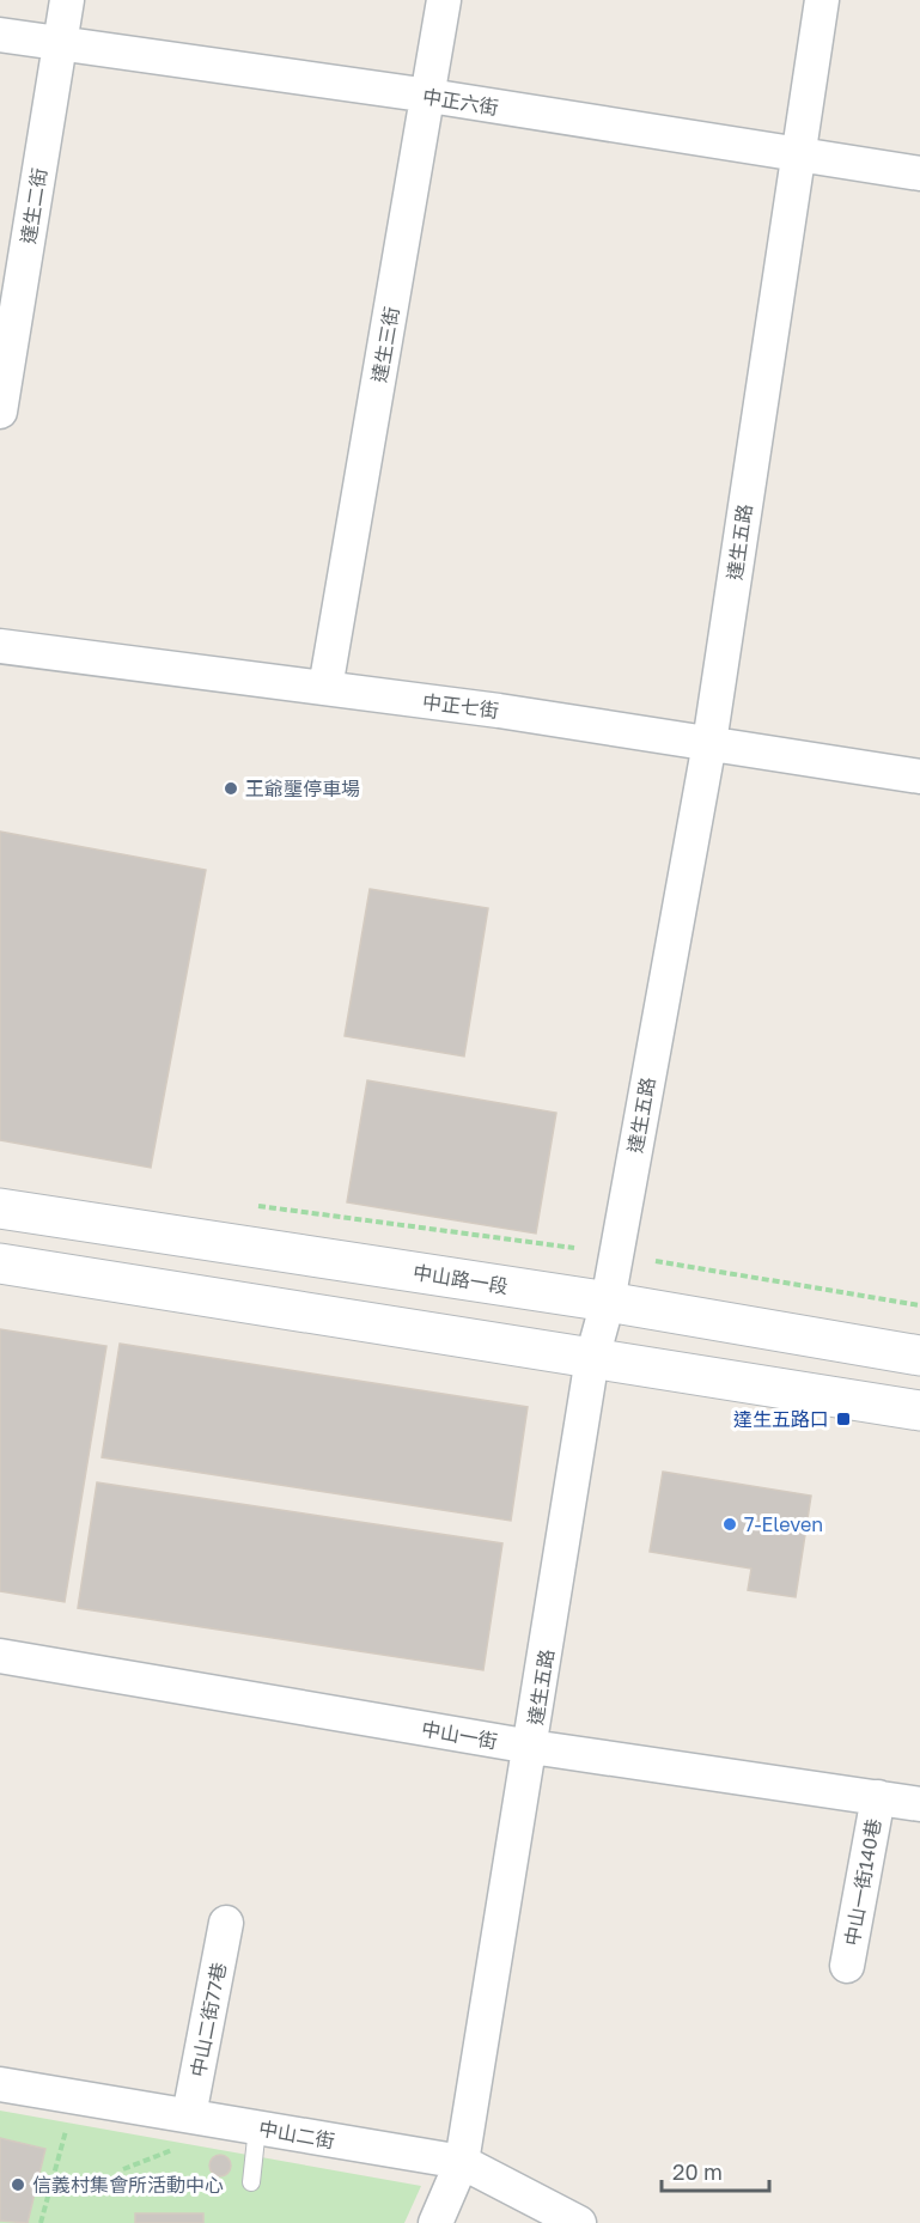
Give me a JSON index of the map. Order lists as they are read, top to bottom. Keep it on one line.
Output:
{"streets":{"street":["中正六街","達生二街","達生三街","達生五路","中正七街","中山路一段","中山一街","中山一街140巷","中山二街77巷","中山二街"]},"crossings":[["中正六街","達生二街"],["中正六街","達生三街"],["中正六街","達生五路"],["達生三街","中正七街"],["達生五路","中正七街"],["達生五路","中山路一段"],["達生五路","中山一街"],["達生五路","中山二街"],["中山一街","中山一街140巷"],["中山二街77巷","中山二街"]],"places":{"other":["王爺壟停車場","7-Eleven","信義村集會所活動中心"],"transit":["達生五路口"]},"scale_bar":"20 m"}
